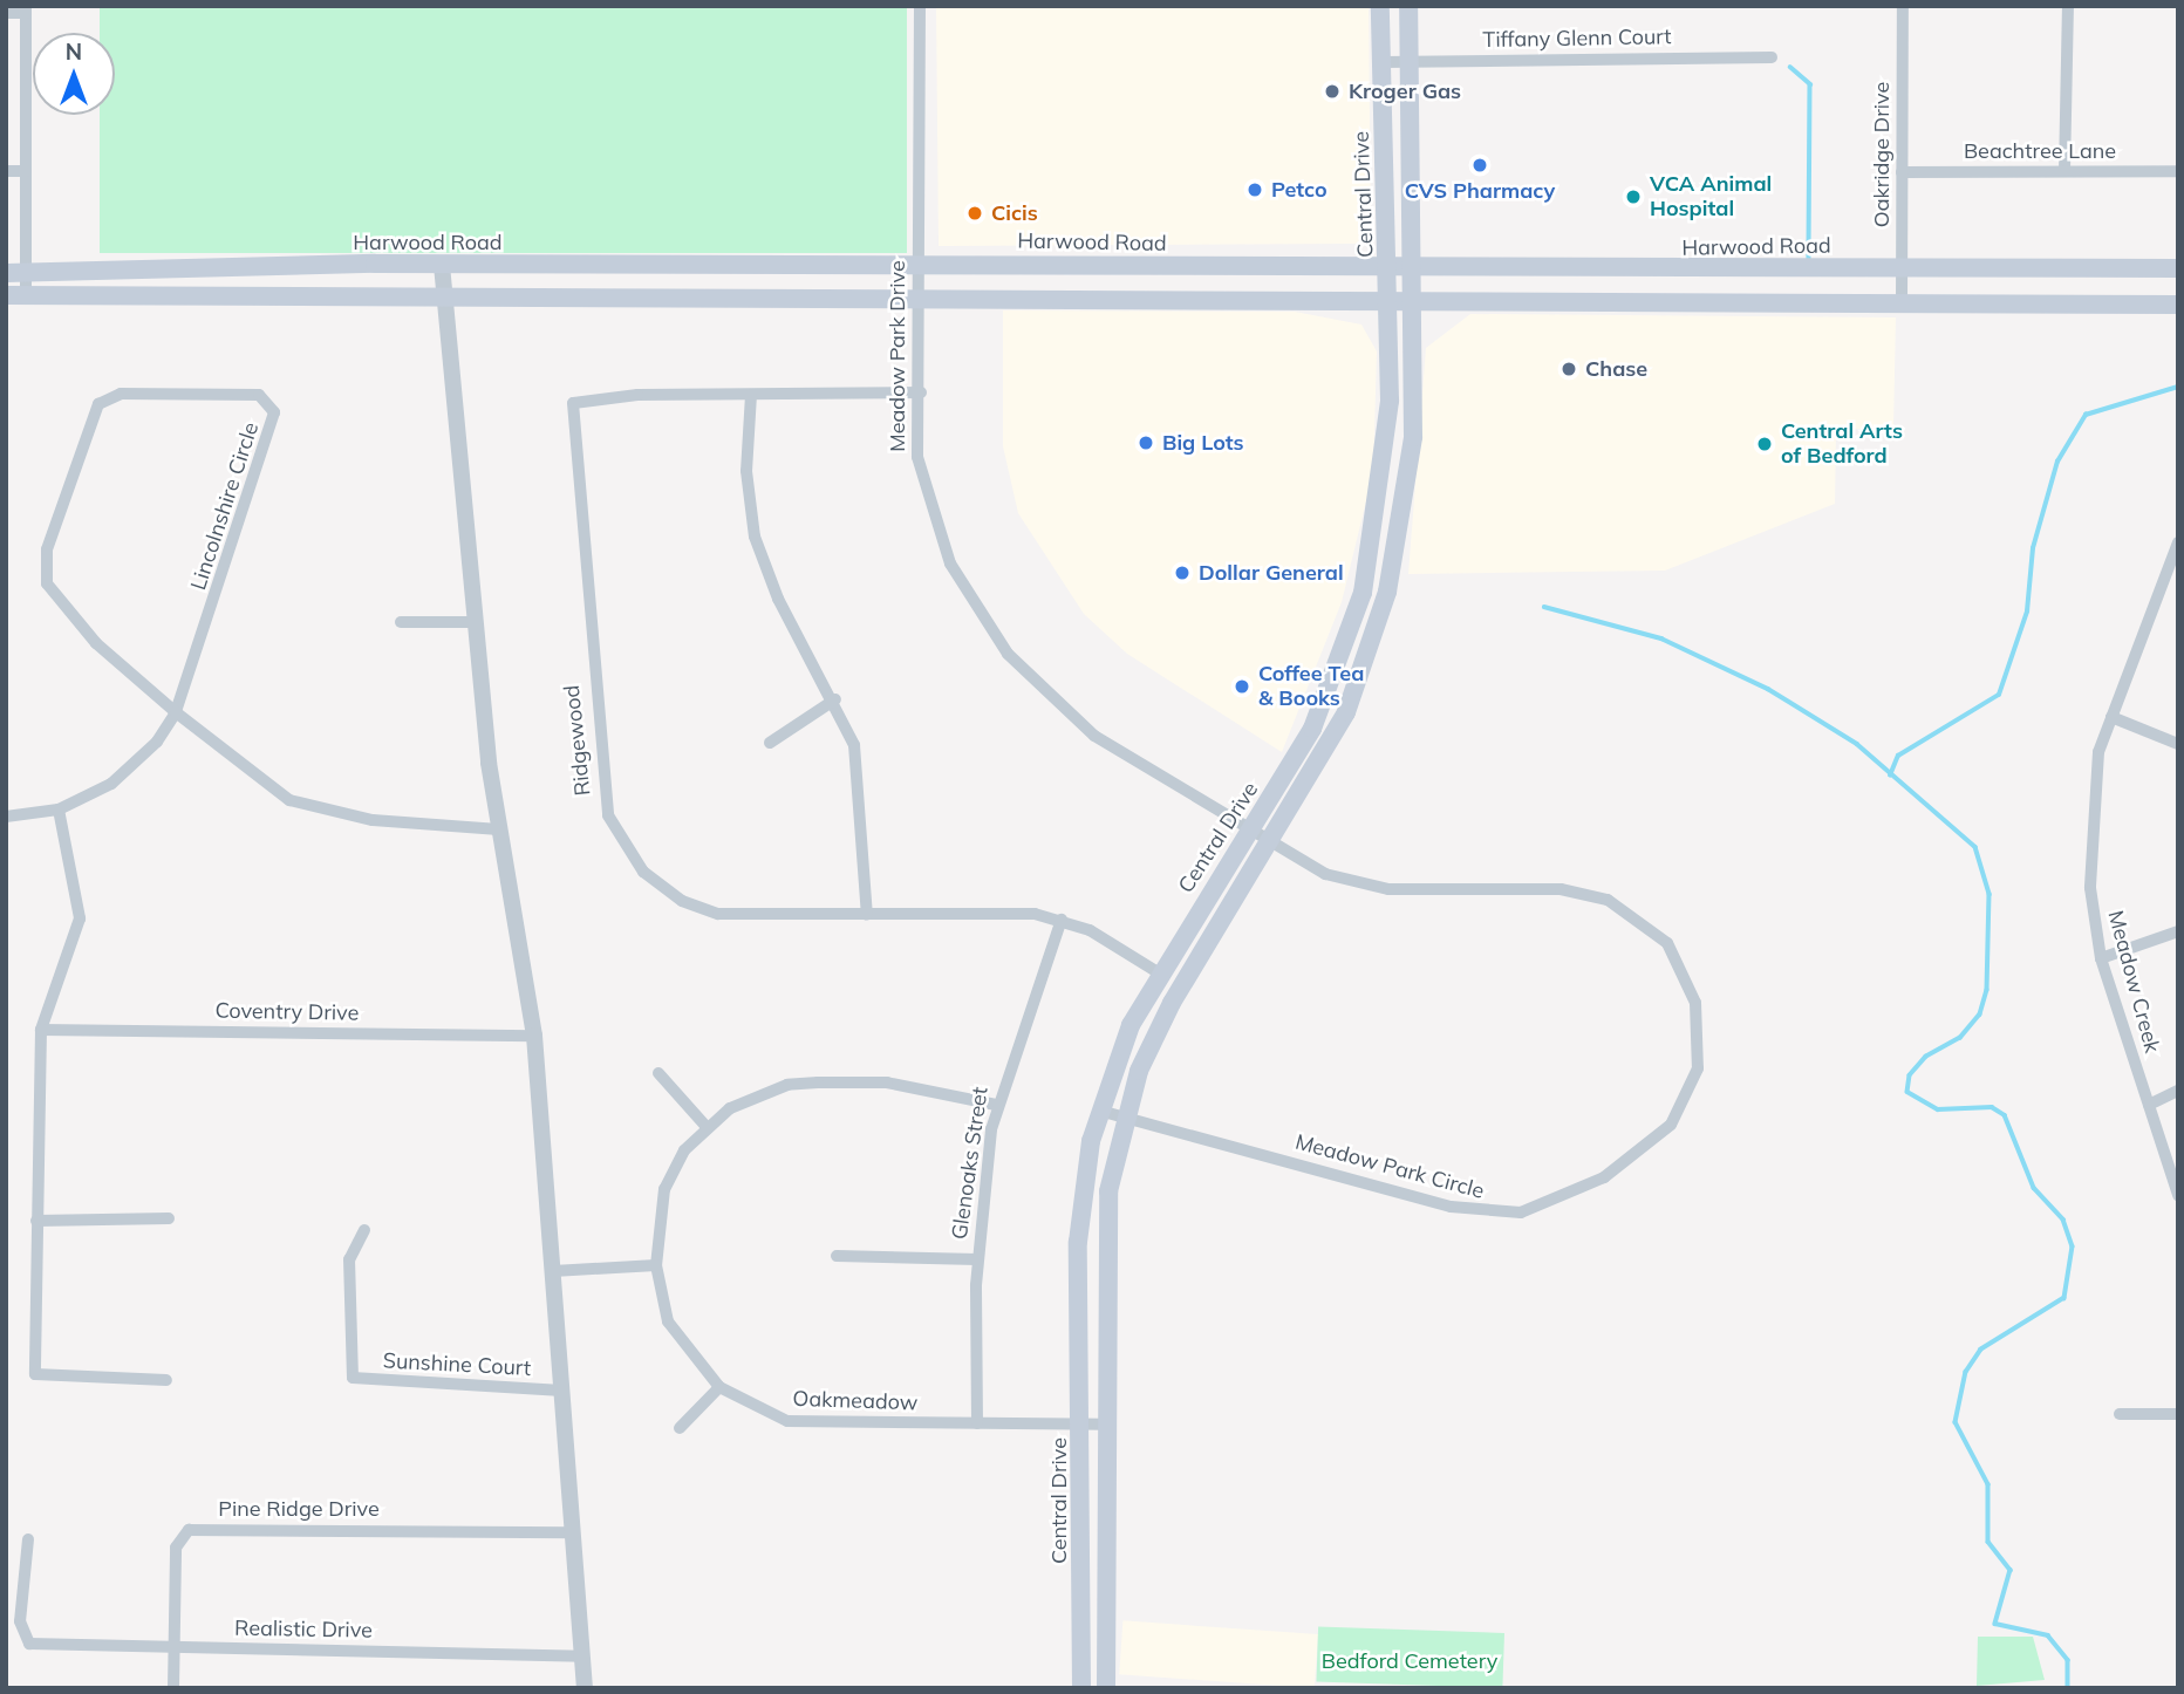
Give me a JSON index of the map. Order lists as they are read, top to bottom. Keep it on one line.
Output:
{"streets":{"main road":["Central Drive","Harwood Road"],"street":["Tiffany Glenn Court","Beachtree Lane","Oakridge Drive","Meadow Park Drive","Lincolnshire Circle","Ridgewood","Meadow Creek","Coventry Drive","Glenoaks Street","Meadow Park Circle","Sunshine Court","Oakmeadow","Pine Ridge Drive","Realistic Drive"]},"crossings":[["Tiffany Glenn Court","Central Drive"],["Beachtree Lane","Oakridge Drive"],["Oakridge Drive","Harwood Road"],["Central Drive","Harwood Road"],["Central Drive","Meadow Park Drive"],["Central Drive","Ridgewood"],["Central Drive","Meadow Park Circle"],["Central Drive","Oakmeadow"],["Harwood Road","Meadow Park Drive"],["Meadow Park Drive","Ridgewood"],["Meadow Park Drive","Meadow Park Circle"],["Ridgewood","Glenoaks Street"],["Glenoaks Street","Oakmeadow"],["Pine Ridge Drive","Realistic Drive"]],"parks":["Bedford Cemetery"],"places":["Kroger Gas","CVS Pharmacy","Petco","VCA Animal Hospital","Cicis","Chase","Big Lots","Central Arts of Bedford","Dollar General","Coffee Tea & Books"],"north":"top"}
